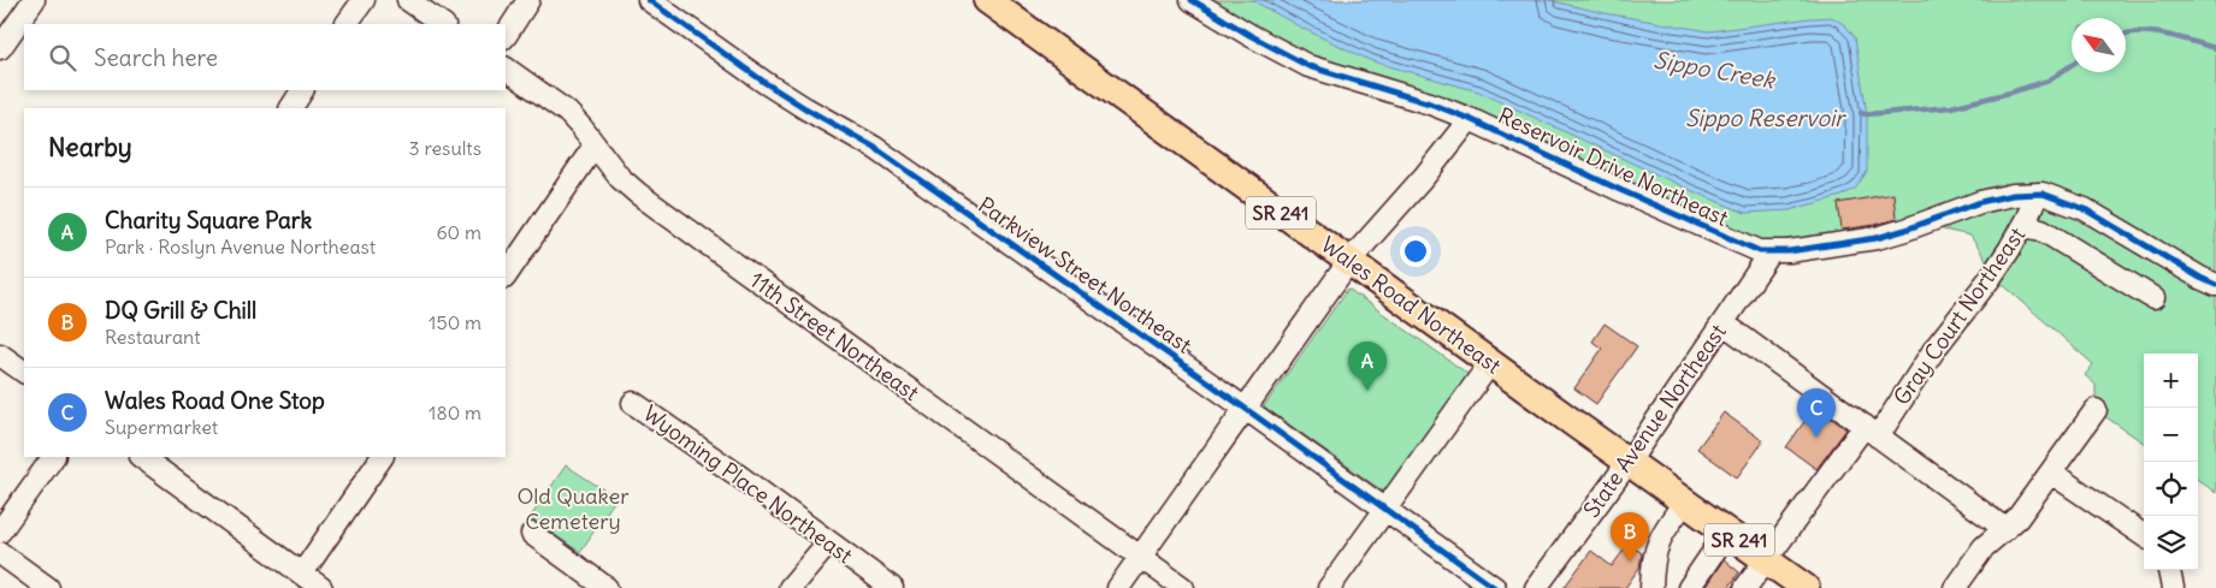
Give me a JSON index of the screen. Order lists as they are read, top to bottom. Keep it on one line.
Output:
{"streets":{"main road":["SR 241","Wales Road Northeast"],"street":["Reservoir Drive Northeast","Parkview Street Northeast","Gray Court Northeast","11th Street Northeast","State Avenue Northeast","Wyoming Place Northeast"]},"crossings":[["Reservoir Drive Northeast","Gray Court Northeast"],["Reservoir Drive Northeast","State Avenue Northeast"],["Wales Road Northeast","Gray Court Northeast"],["Wales Road Northeast","State Avenue Northeast"]],"water":["Sippo Creek","Sippo Reservoir"],"parks":["Old Quaker Cemetery"],"north":"top left","page":{"search":"Search here","heading":["Nearby","3 results"],"list":[{"mark":"A","name":"Charity Square Park","note":"Park · Roslyn Avenue Northeast","value":"60 m"},{"mark":"B","name":"DQ Grill & Chill","note":"Restaurant","value":"150 m"},{"mark":"C","name":"Wales Road One Stop","note":"Supermarket","value":"180 m"}],"pins":["A","C","B"],"map_buttons":["+","−"]}}
